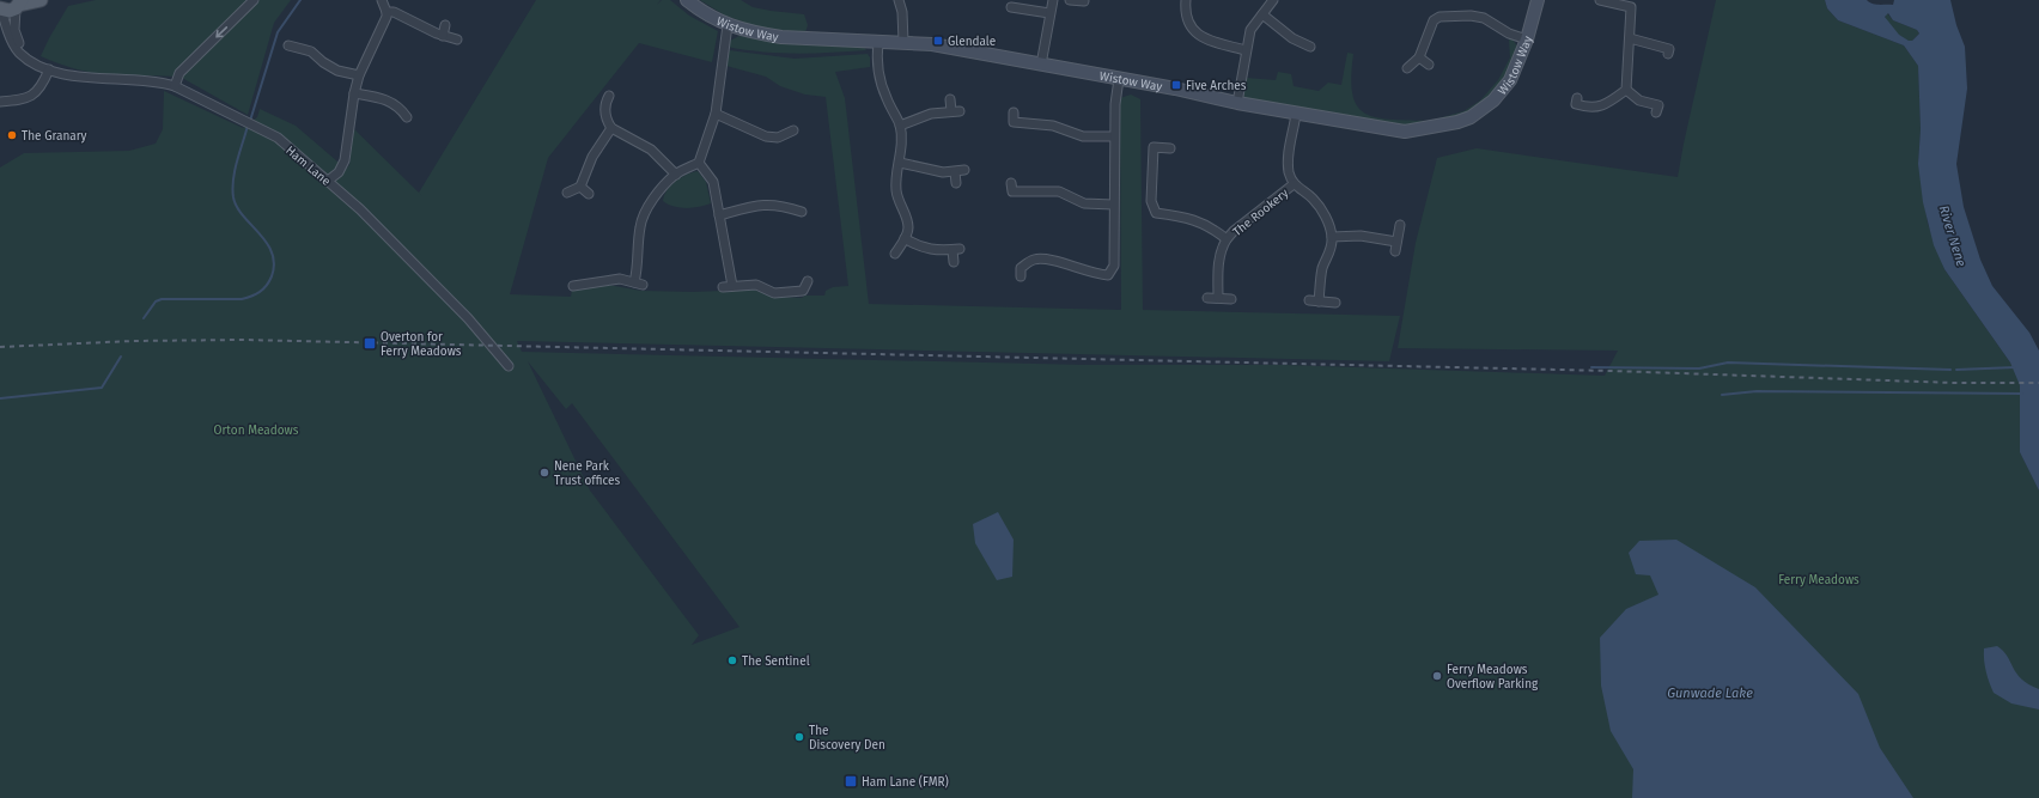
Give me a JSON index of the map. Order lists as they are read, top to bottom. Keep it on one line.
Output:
{"streets":{"street":["Wistow Way","Ham Lane","The Rookery"]},"crossings":[["Wistow Way","The Rookery"]],"water":["River Nene","Gunwade Lake"],"parks":["Orton Meadows","Ferry Meadows"],"places":{"transit":["Glendale","Five Arches","Overton for Ferry Meadows","Ham Lane (FMR)"],"other":["The Granary","Nene Park Trust offices","The Sentinel","Ferry Meadows Overflow Parking","The Discovery Den"]}}
